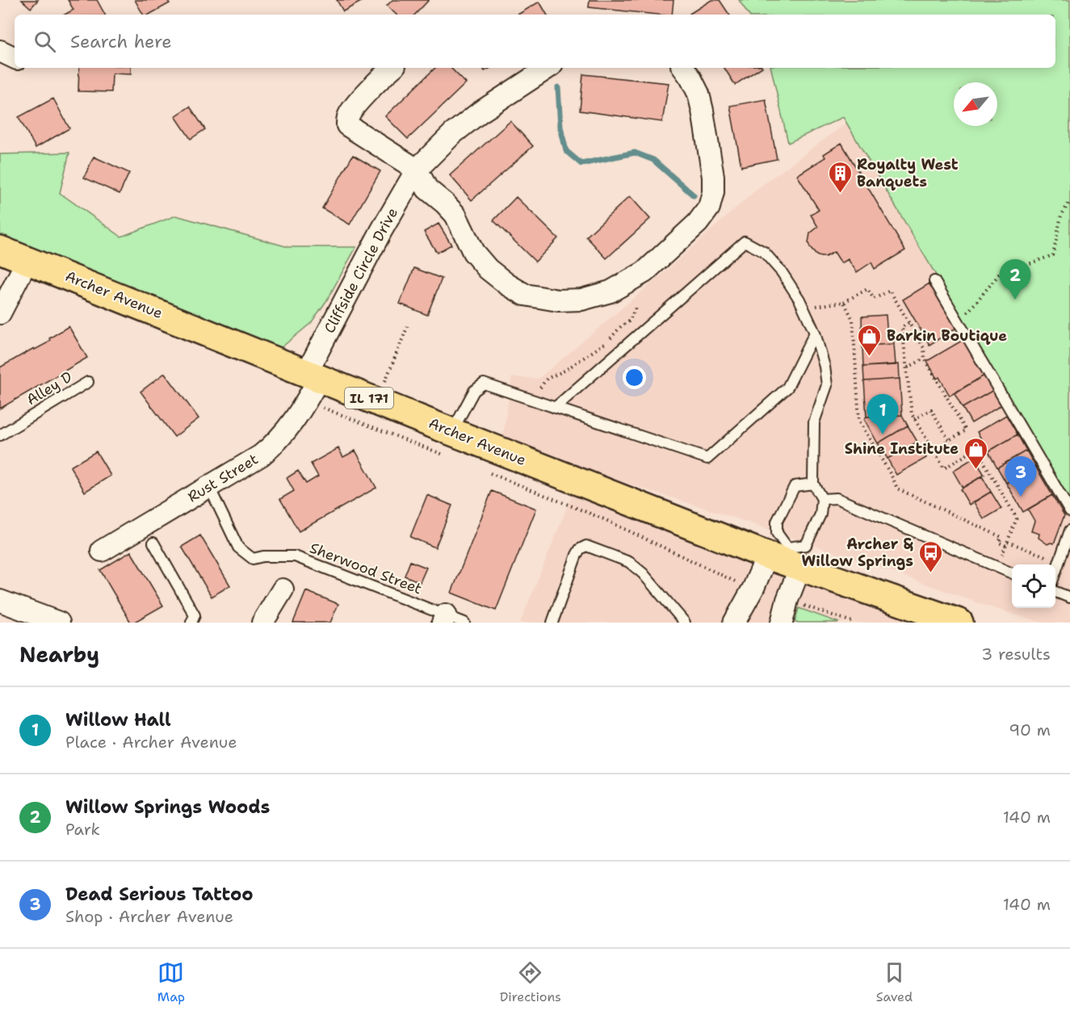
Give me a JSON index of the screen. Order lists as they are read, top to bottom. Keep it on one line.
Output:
{"streets":{"main road":["Archer Avenue","IL 171"],"street":["Cliffside Circle Drive","Rust Street"],"lane":["Alley D","Sherwood Street"]},"crossings":[["Cliffside Circle Drive","Archer Avenue"],["Cliffside Circle Drive","Rust Street"],["Archer Avenue","Rust Street"],["Rust Street","Sherwood Street"]],"places":{"building":["Royalty West Banquets"],"shop":["Barkin Boutique","Shine Institute"],"bus stop":["Archer & Willow Springs"]},"north":"bottom left","page":{"search":"Search here","pins":["2","1","3"],"heading":["Nearby","3 results"],"list":[{"mark":"1","name":"Willow Hall","note":"Place · Archer Avenue","value":"90 m"},{"mark":"2","name":"Willow Springs Woods","note":"Park","value":"140 m"},{"mark":"3","name":"Dead Serious Tattoo","note":"Shop · Archer Avenue","value":"140 m"}],"nav":["Map","Directions","Saved"]}}
